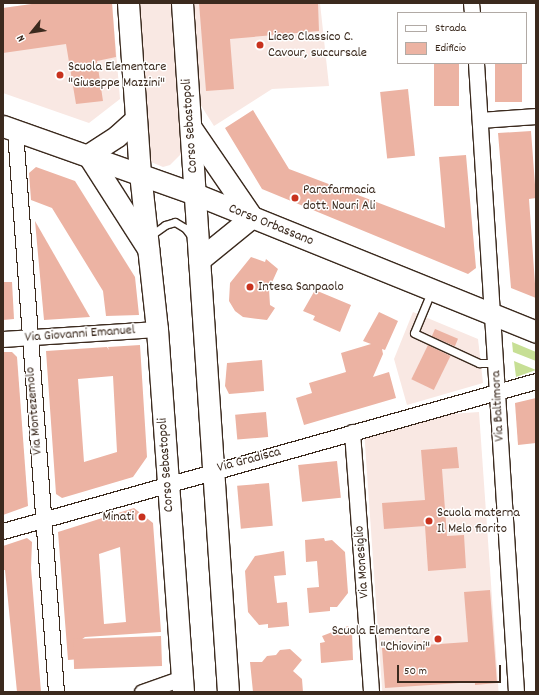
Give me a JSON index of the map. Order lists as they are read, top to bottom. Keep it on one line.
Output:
{"streets":{"main road":["Corso Sebastopoli","Corso Orbassano"],"street":["Via Giovanni Emanuel","Via Baltimora","Via Montezemolo","Via Gradisca","Via Monesiglio"]},"crossings":[["Corso Sebastopoli","Corso Orbassano"],["Corso Sebastopoli","Via Giovanni Emanuel"],["Corso Sebastopoli","Via Gradisca"],["Corso Orbassano","Via Baltimora"],["Corso Orbassano","Via Montezemolo"],["Via Giovanni Emanuel","Via Montezemolo"],["Via Baltimora","Via Gradisca"],["Via Montezemolo","Via Gradisca"],["Via Gradisca","Via Monesiglio"]],"places":["Liceo Classico C. Cavour, succursale","Scuola Elementare \"Giuseppe Mazzini\"","Parafarmacia dott. Nouri Ali","Intesa Sanpaolo","Minati","Scuola materna Il Melo fiorito","Scuola Elementare \"Chiovini\""],"legend":["Strada","Edificio"],"scale_bar":"50 m","north":"bottom left"}
